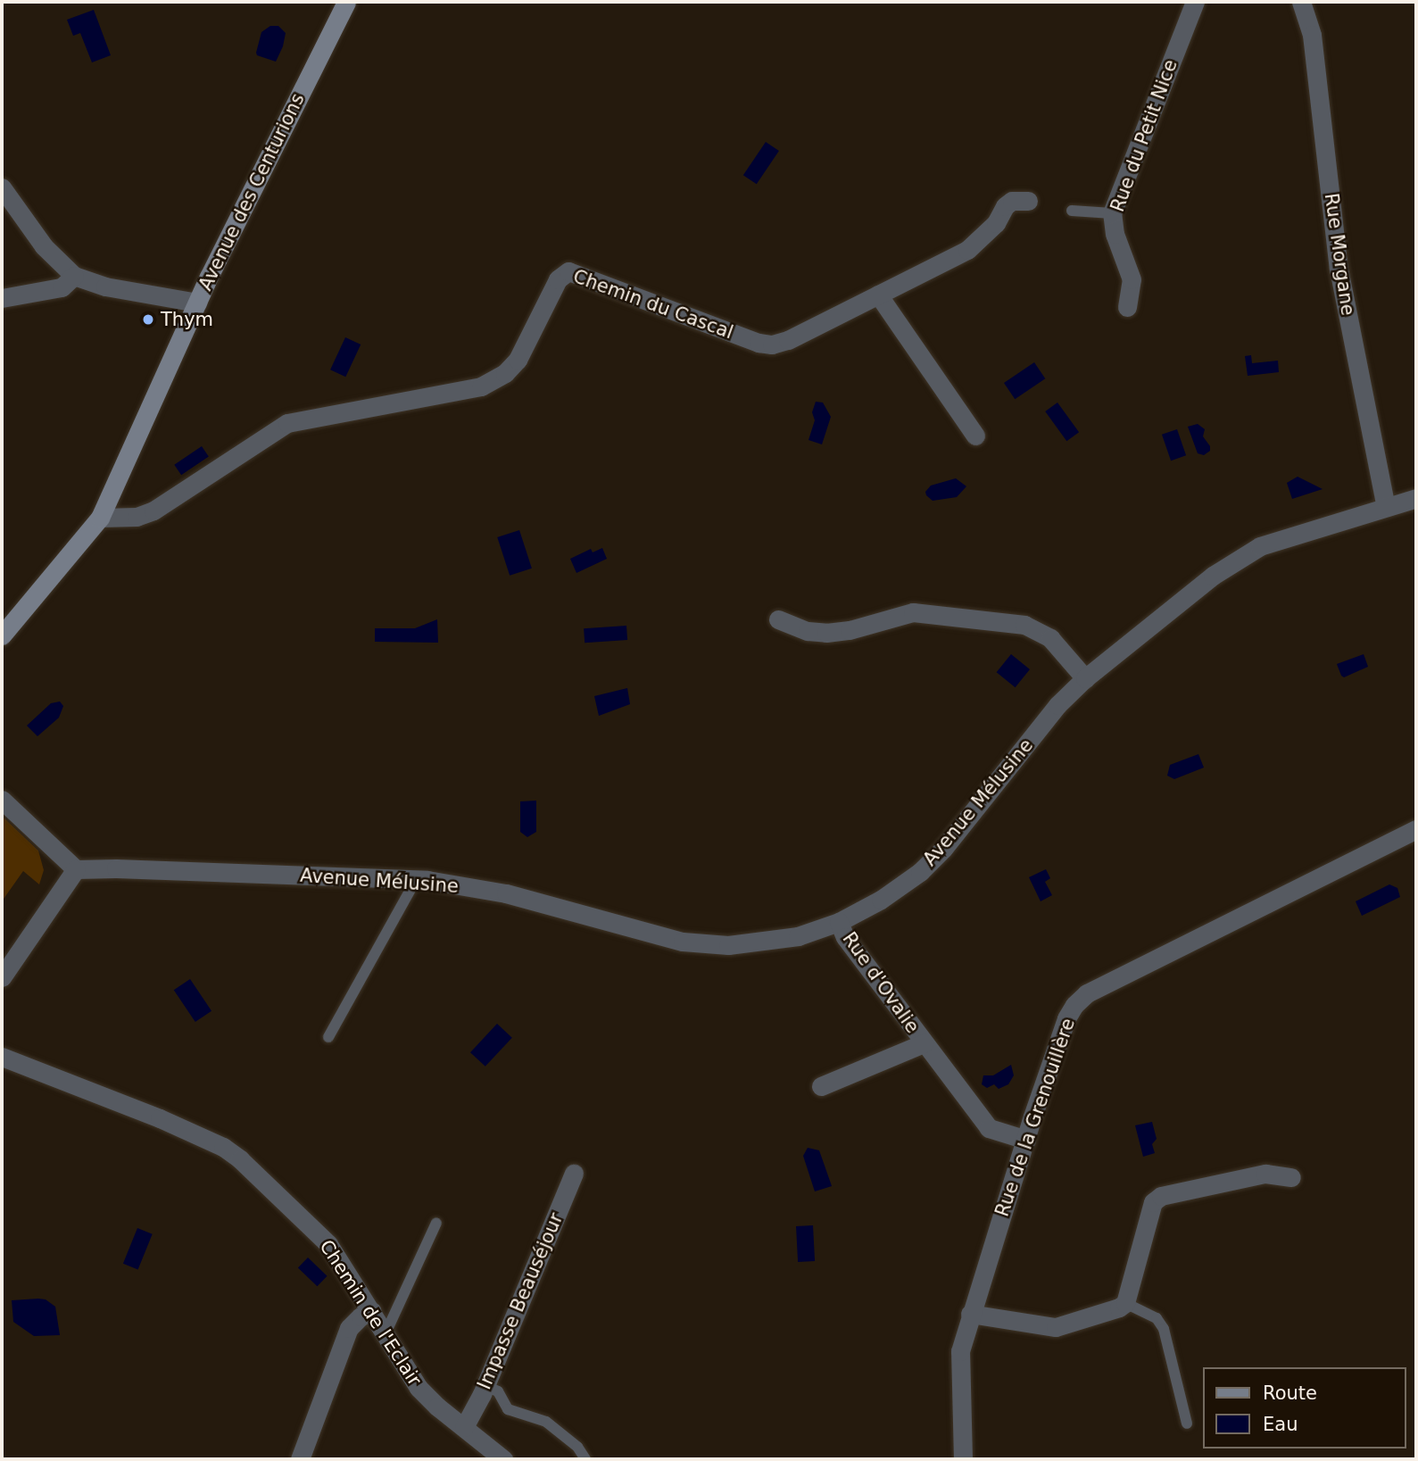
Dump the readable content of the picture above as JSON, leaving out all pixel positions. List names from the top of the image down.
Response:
{
  "streets": {
    "street": [
      "Rue du Petit Nice",
      "Avenue des Centurions",
      "Rue Morgane",
      "Chemin du Cascal",
      "Avenue Mélusine",
      "Rue d'Ovalie",
      "Rue de la Grenouillère",
      "Impasse Beauséjour",
      "Chemin de l'Eclair"
    ]
  },
  "crossings": [
    ["Avenue des Centurions", "Chemin du Cascal"],
    ["Rue Morgane", "Avenue Mélusine"],
    ["Avenue Mélusine", "Rue d'Ovalie"],
    ["Rue d'Ovalie", "Rue de la Grenouillère"],
    ["Impasse Beauséjour", "Chemin de l'Eclair"]
  ],
  "places": ["Thym"],
  "legend": ["Route", "Eau"]
}
